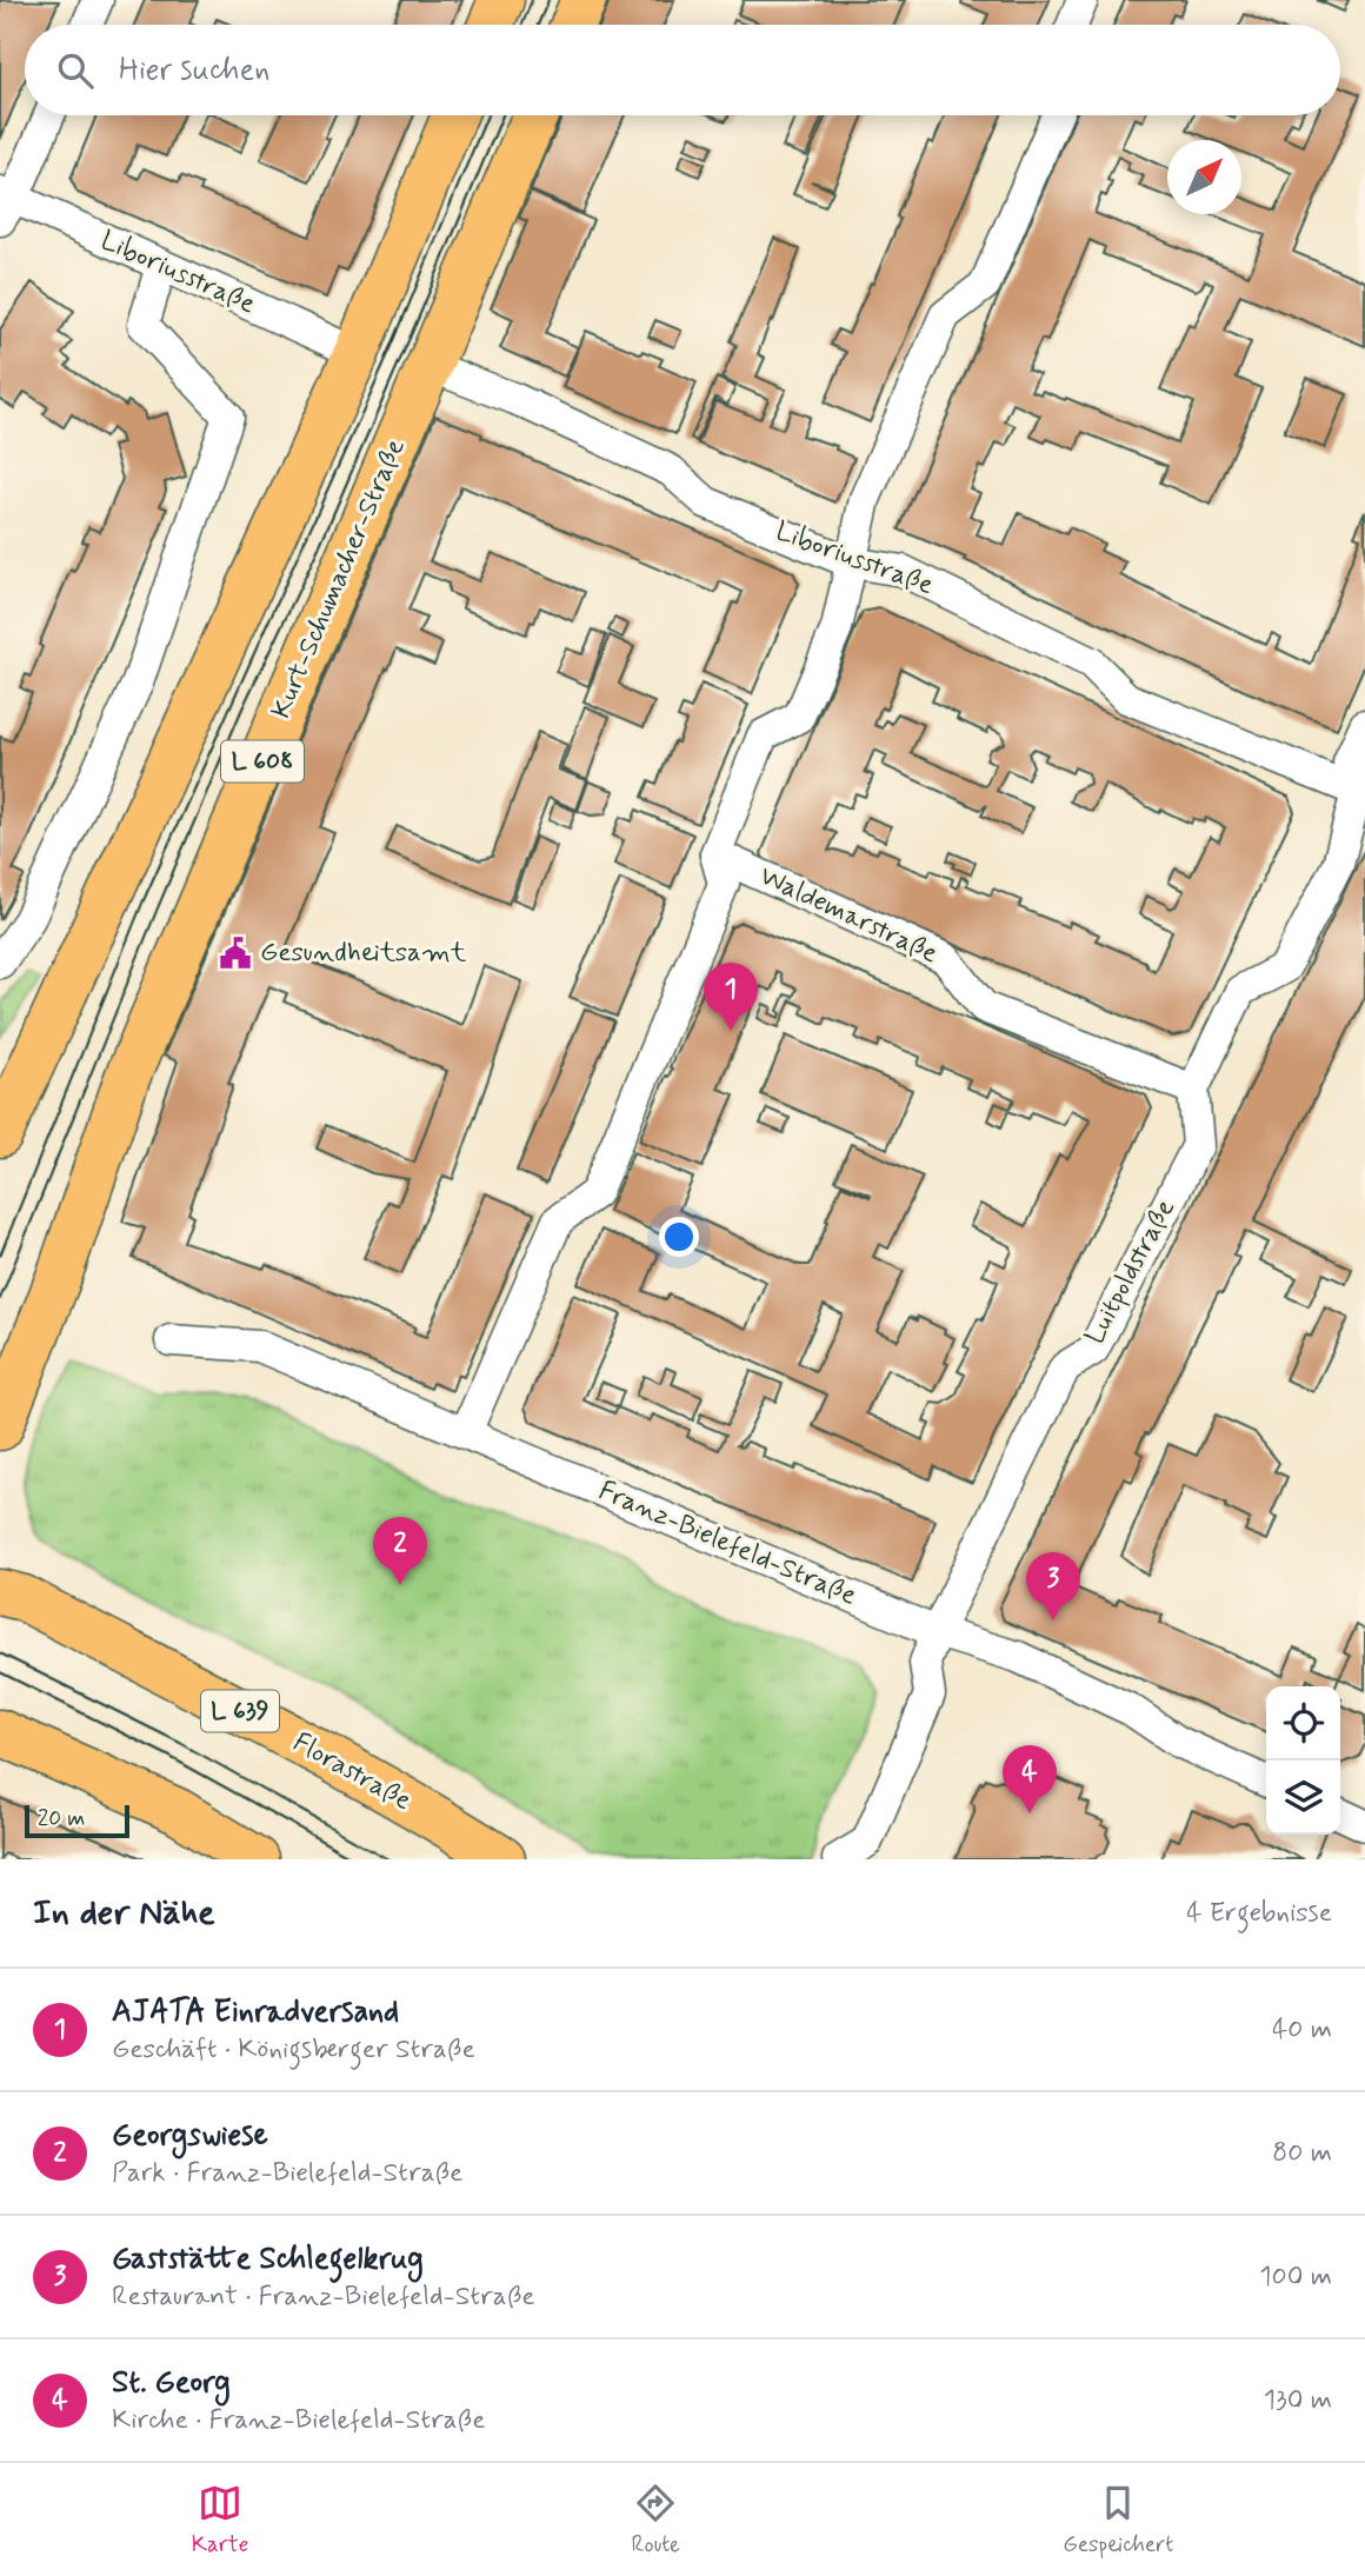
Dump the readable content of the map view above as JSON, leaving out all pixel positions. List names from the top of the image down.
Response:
{
  "streets": {
    "main road": [
      "Kurt-Schumacher-Straße",
      "L 608",
      "L 639",
      "Florastraße"
    ],
    "street": [
      "Liboriusstraße",
      "Waldemarstraße",
      "Luitpoldstraße",
      "Franz-Bielefeld-Straße"
    ]
  },
  "crossings": [
    ["Liboriusstraße", "Kurt-Schumacher-Straße"],
    ["Liboriusstraße", "L 608"],
    ["Waldemarstraße", "Luitpoldstraße"],
    ["Luitpoldstraße", "Franz-Bielefeld-Straße"]
  ],
  "places": {
    "public building": ["Gesundheitsamt"]
  },
  "scale_bar": "20 m",
  "north": "top right",
  "page": {
    "search": "Hier suchen",
    "pins": [
      "1",
      "2",
      "3",
      "4"
    ],
    "scale": "20 m",
    "heading": ["In der Nähe", "4 Ergebnisse"],
    "list": [
      {
        "mark": "1",
        "name": "AJATA Einradversand",
        "note": "Geschäft · Königsberger Straße",
        "value": "40 m"
      },
      {
        "mark": "2",
        "name": "Georgswiese",
        "note": "Park · Franz-Bielefeld-Straße",
        "value": "80 m"
      },
      {
        "mark": "3",
        "name": "Gaststätte Schlegelkrug",
        "note": "Restaurant · Franz-Bielefeld-Straße",
        "value": "100 m"
      },
      {
        "mark": "4",
        "name": "St. Georg",
        "note": "Kirche · Franz-Bielefeld-Straße",
        "value": "130 m"
      }
    ],
    "nav": ["Karte", "Route", "Gespeichert"]
  }
}
